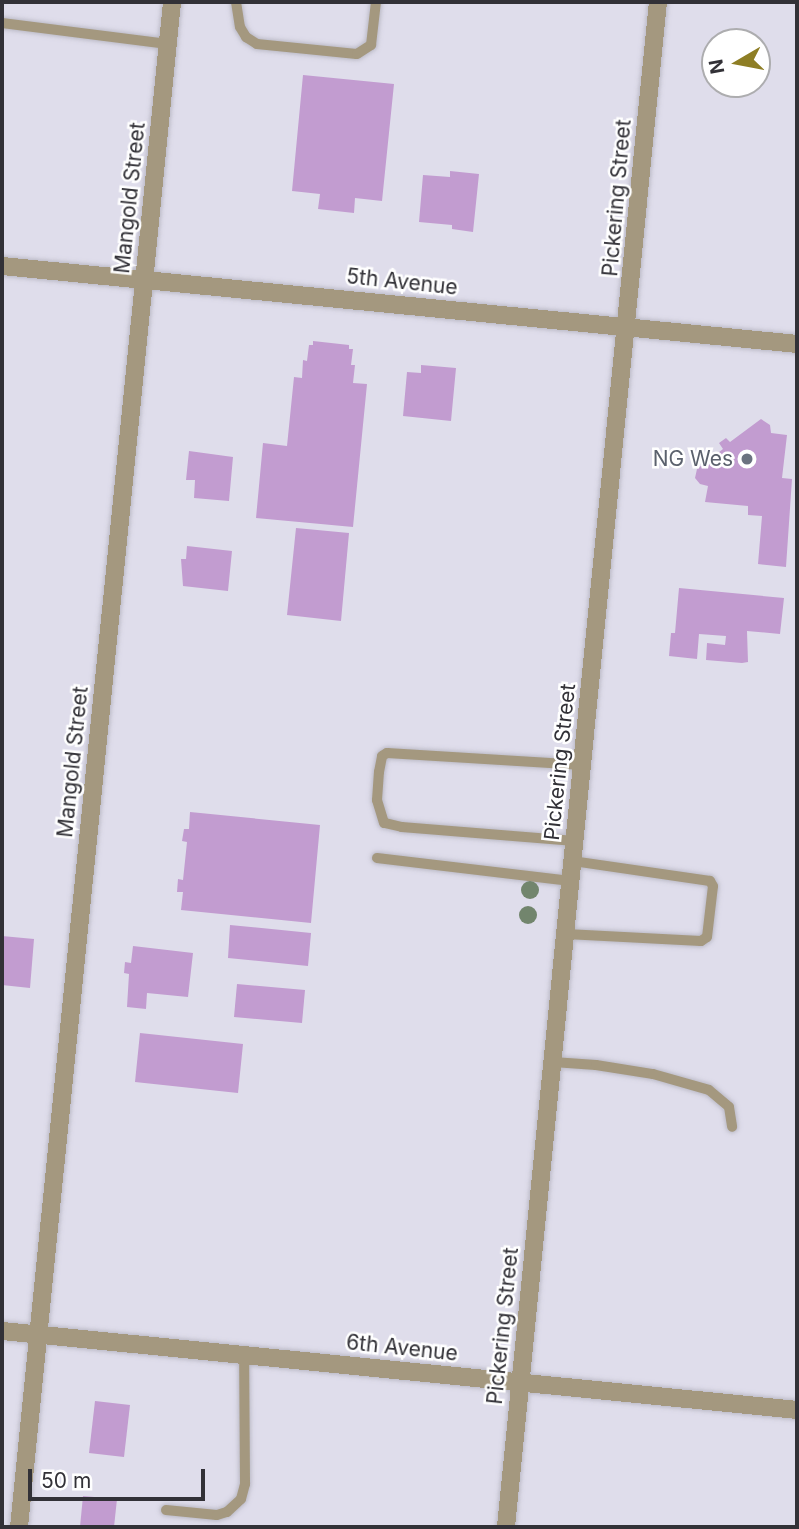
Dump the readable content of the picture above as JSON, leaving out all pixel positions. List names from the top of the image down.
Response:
{
  "streets": {
    "street": [
      "Mangold Street",
      "Pickering Street",
      "5th Avenue",
      "6th Avenue"
    ]
  },
  "crossings": [
    ["Mangold Street", "5th Avenue"],
    ["Mangold Street", "6th Avenue"],
    ["Pickering Street", "5th Avenue"],
    ["Pickering Street", "6th Avenue"]
  ],
  "places": ["NG Wes"],
  "scale_bar": "50 m",
  "north": "left"
}
